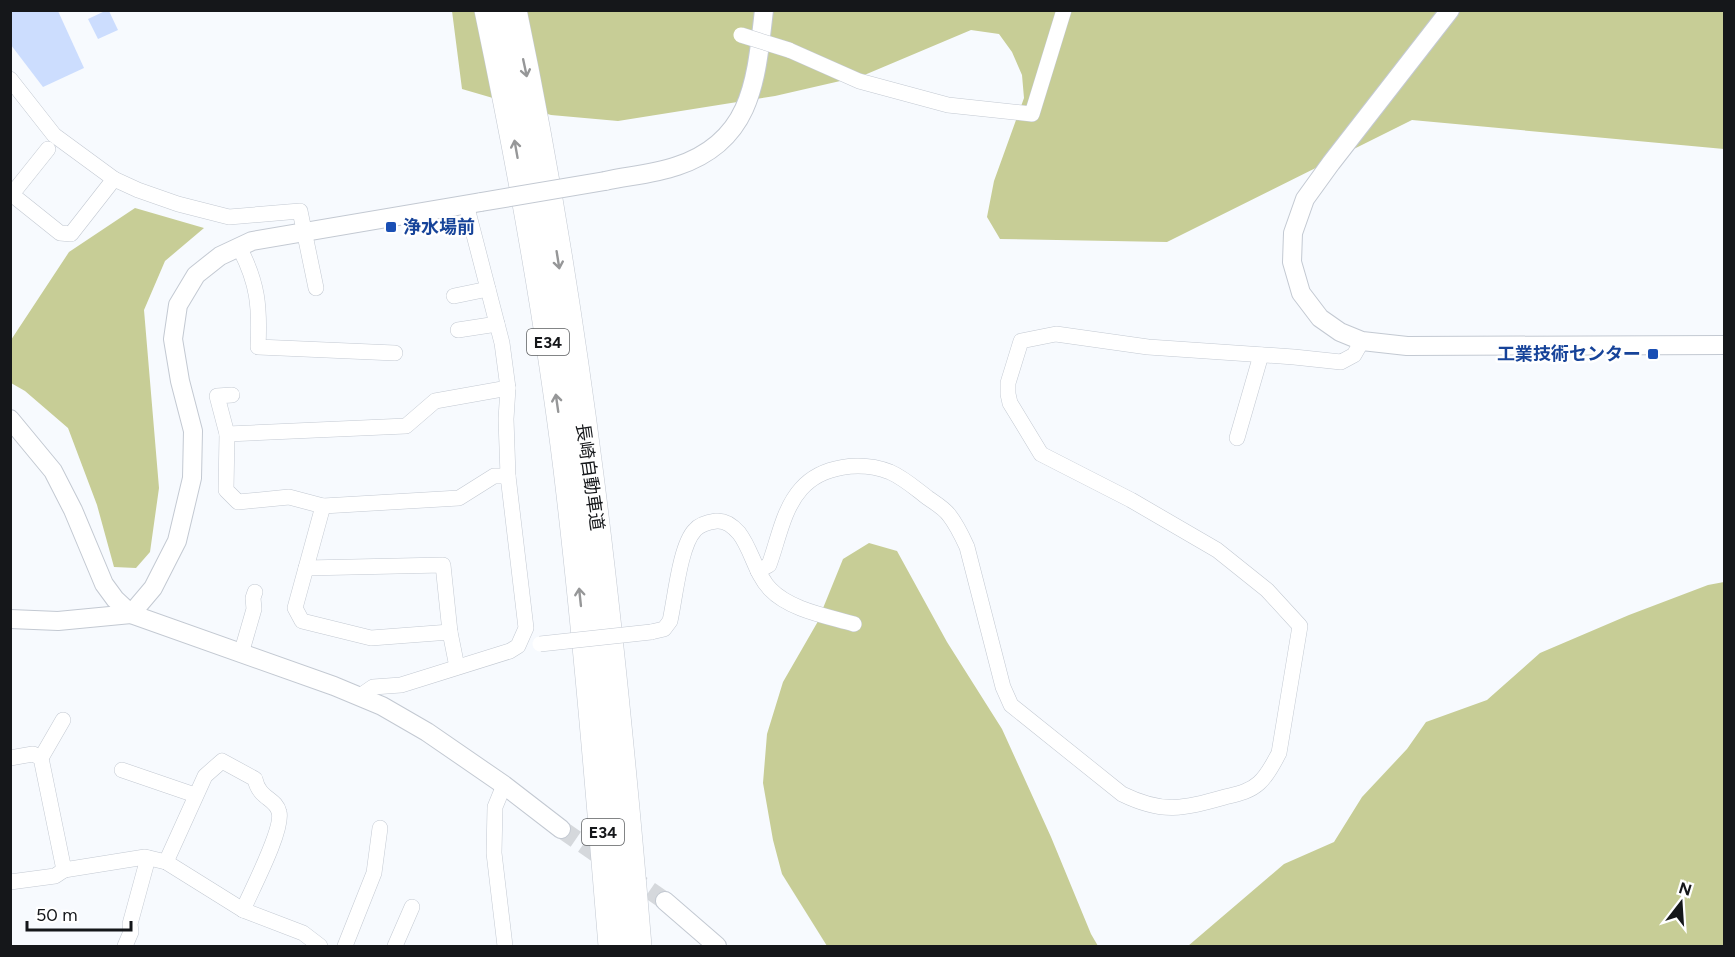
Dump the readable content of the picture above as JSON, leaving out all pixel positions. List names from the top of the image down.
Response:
{
  "streets": {
    "highway": ["E34", "長崎自動車道"]
  },
  "places": {
    "transit": ["浄水場前", "工業技術センター"]
  },
  "scale_bar": "50 m",
  "north": "top"
}
